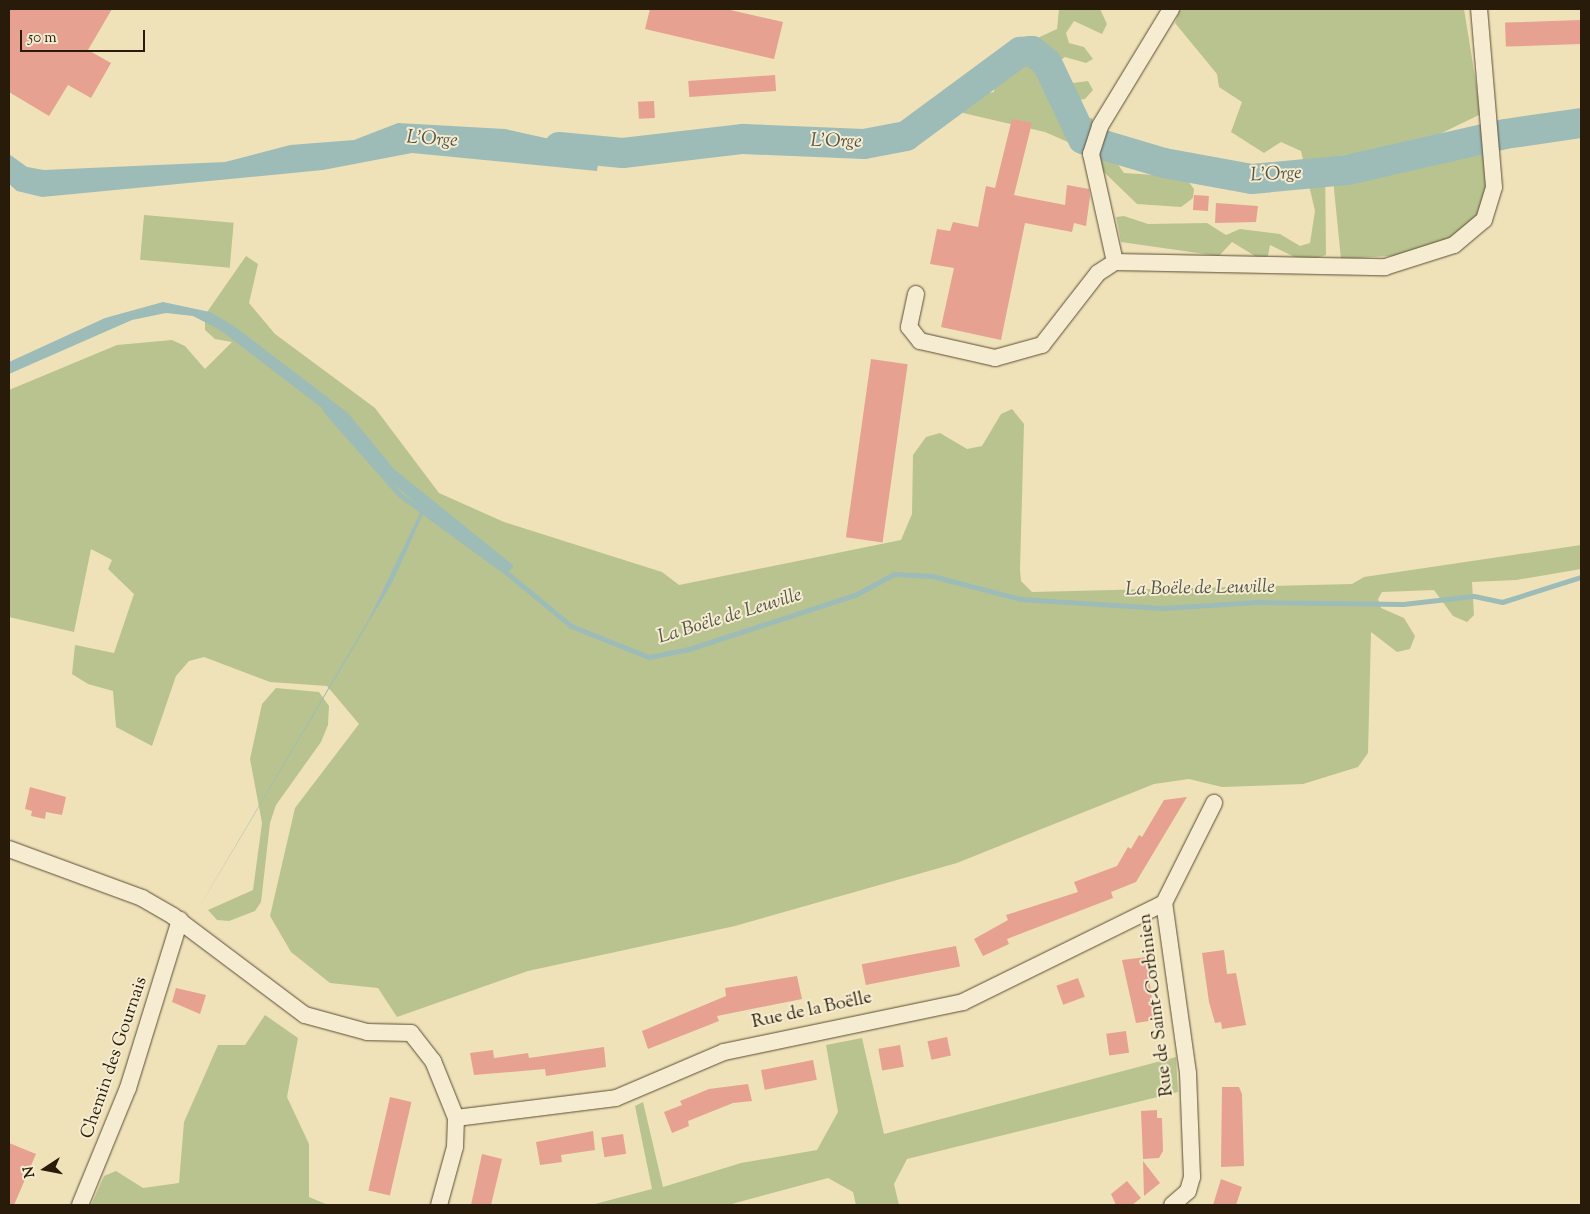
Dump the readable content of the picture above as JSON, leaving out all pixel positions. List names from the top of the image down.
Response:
{
  "streets": {
    "street": ["Rue de Saint-Corbinien", "Rue de la Boëlle", "Chemin des Gournais"]
  },
  "crossings": [
    ["Rue de Saint-Corbinien", "Rue de la Boëlle"]
  ],
  "water": ["L'Orge", "La Boële de Leuville"],
  "scale_bar": "50 m",
  "north": "left"
}
